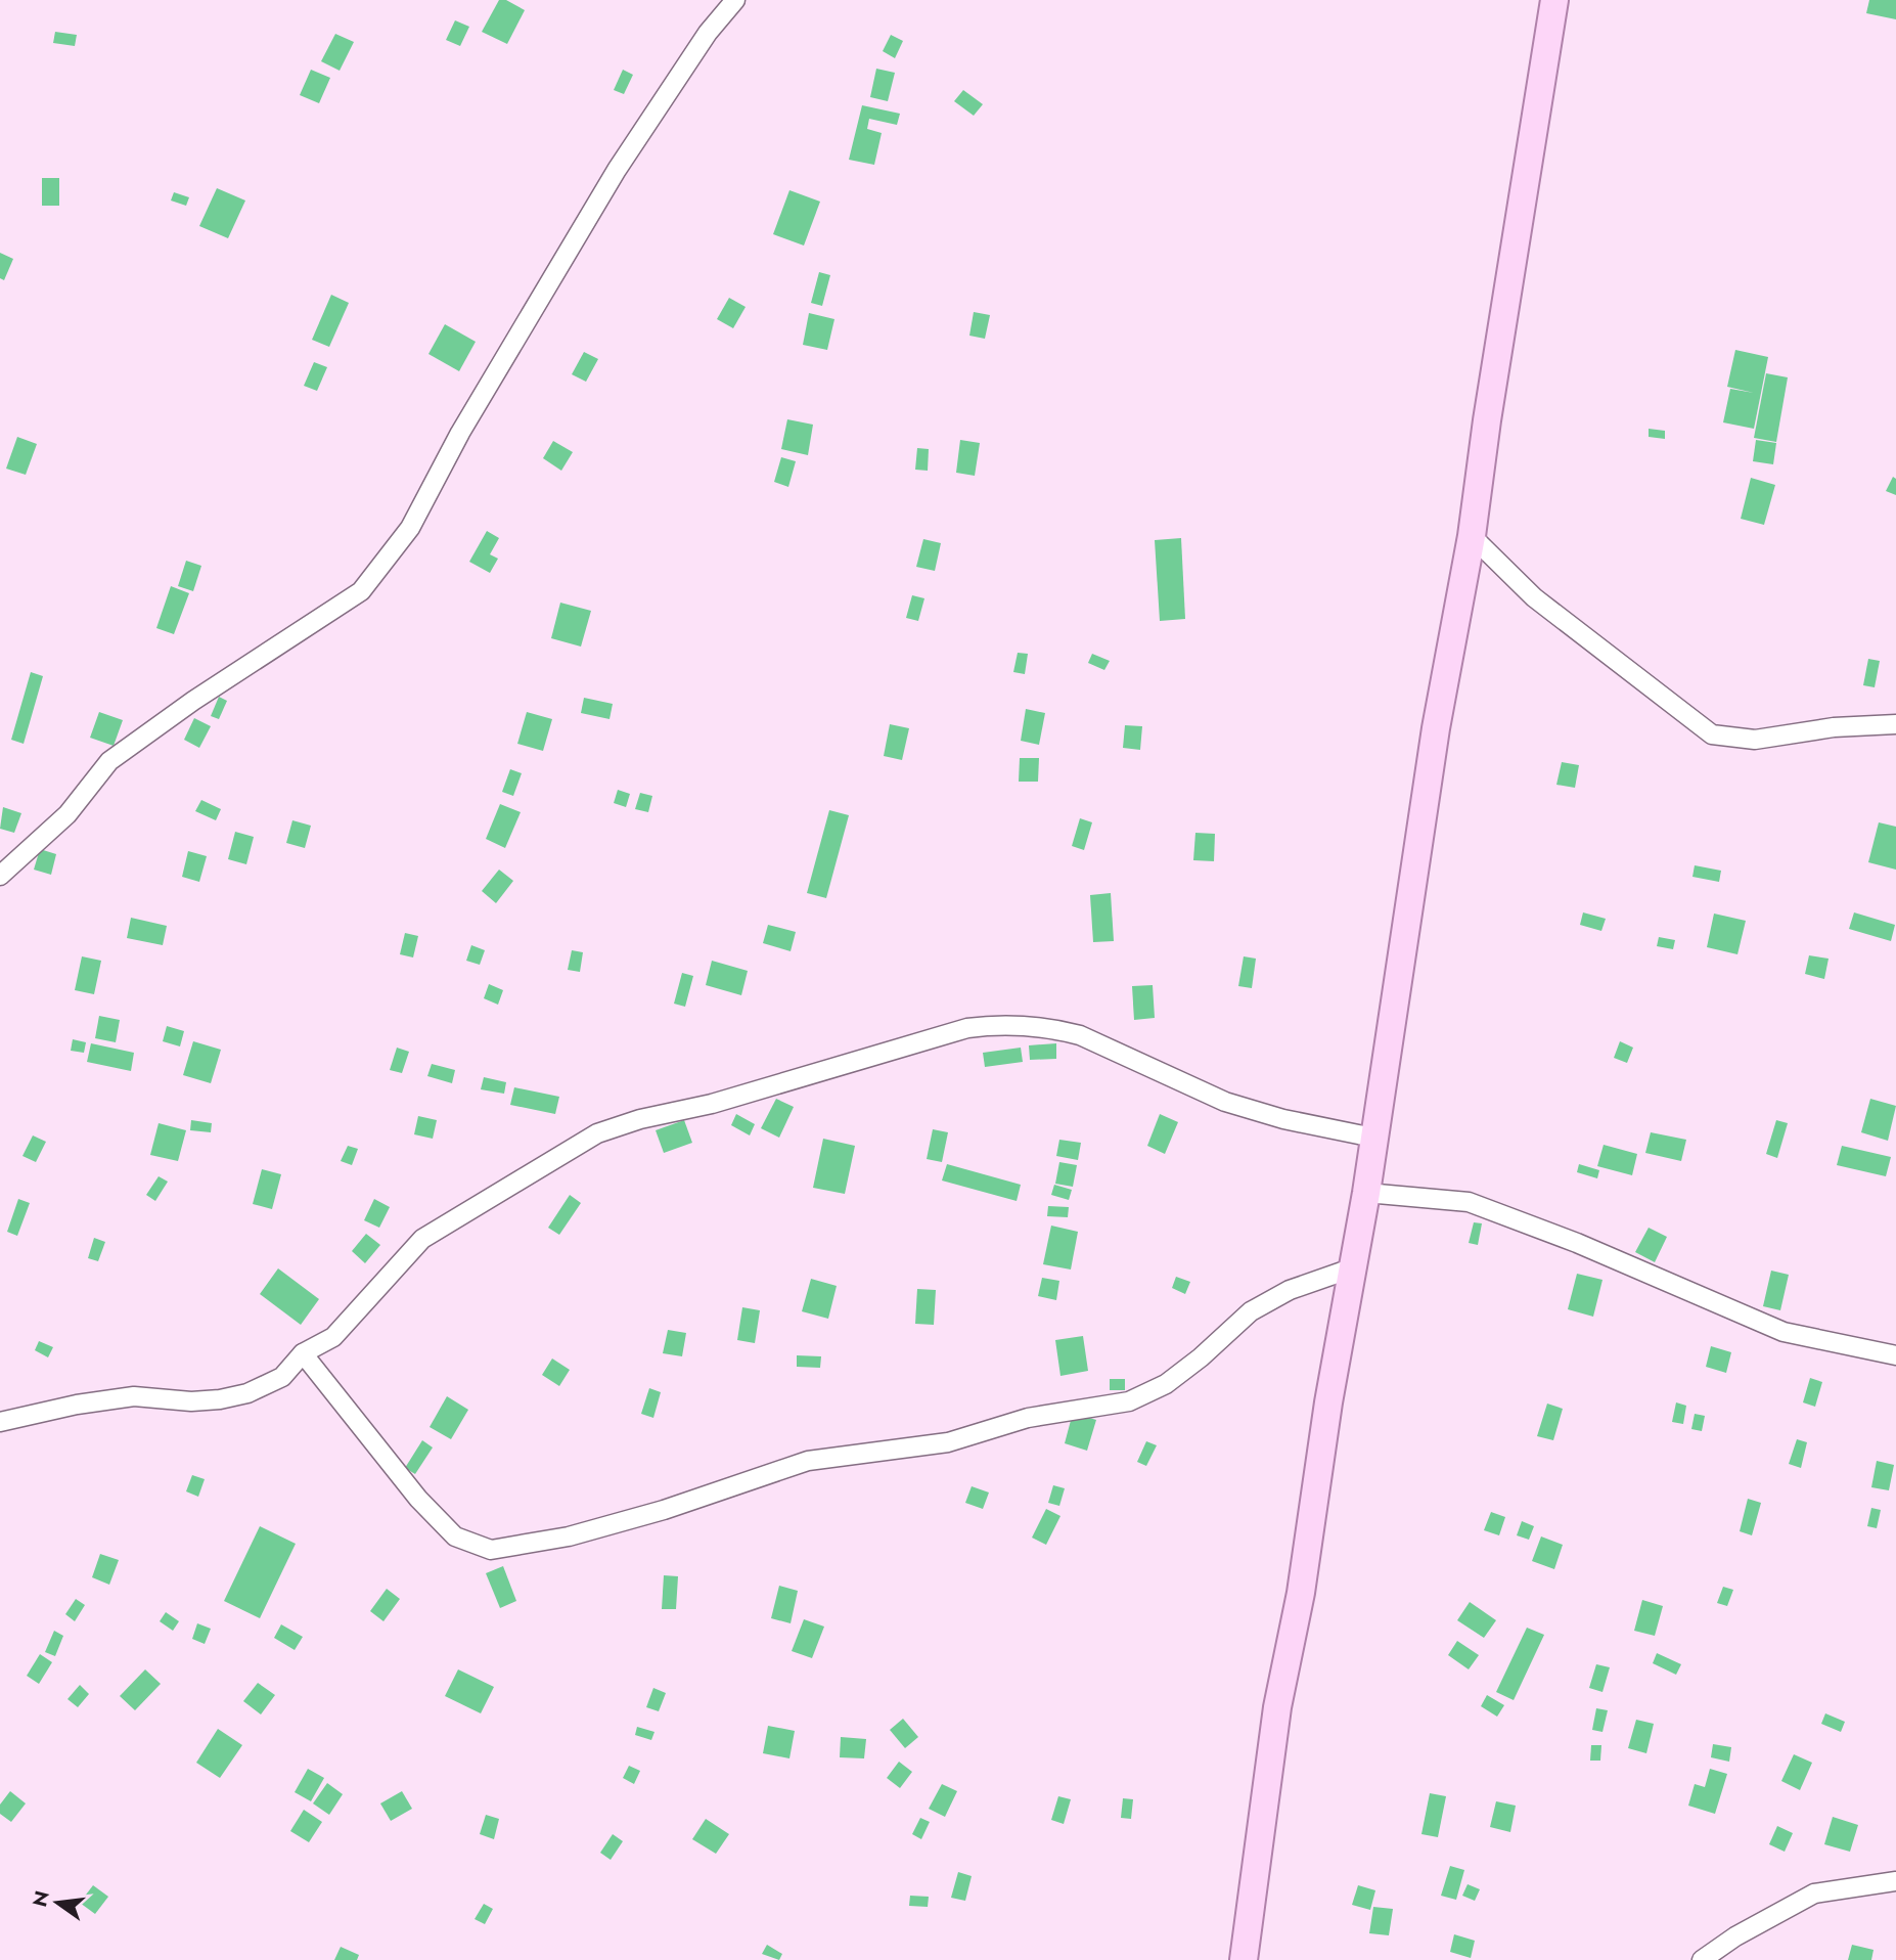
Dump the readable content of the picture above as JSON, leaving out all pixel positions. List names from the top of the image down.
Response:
{
  "north": "left"
}
